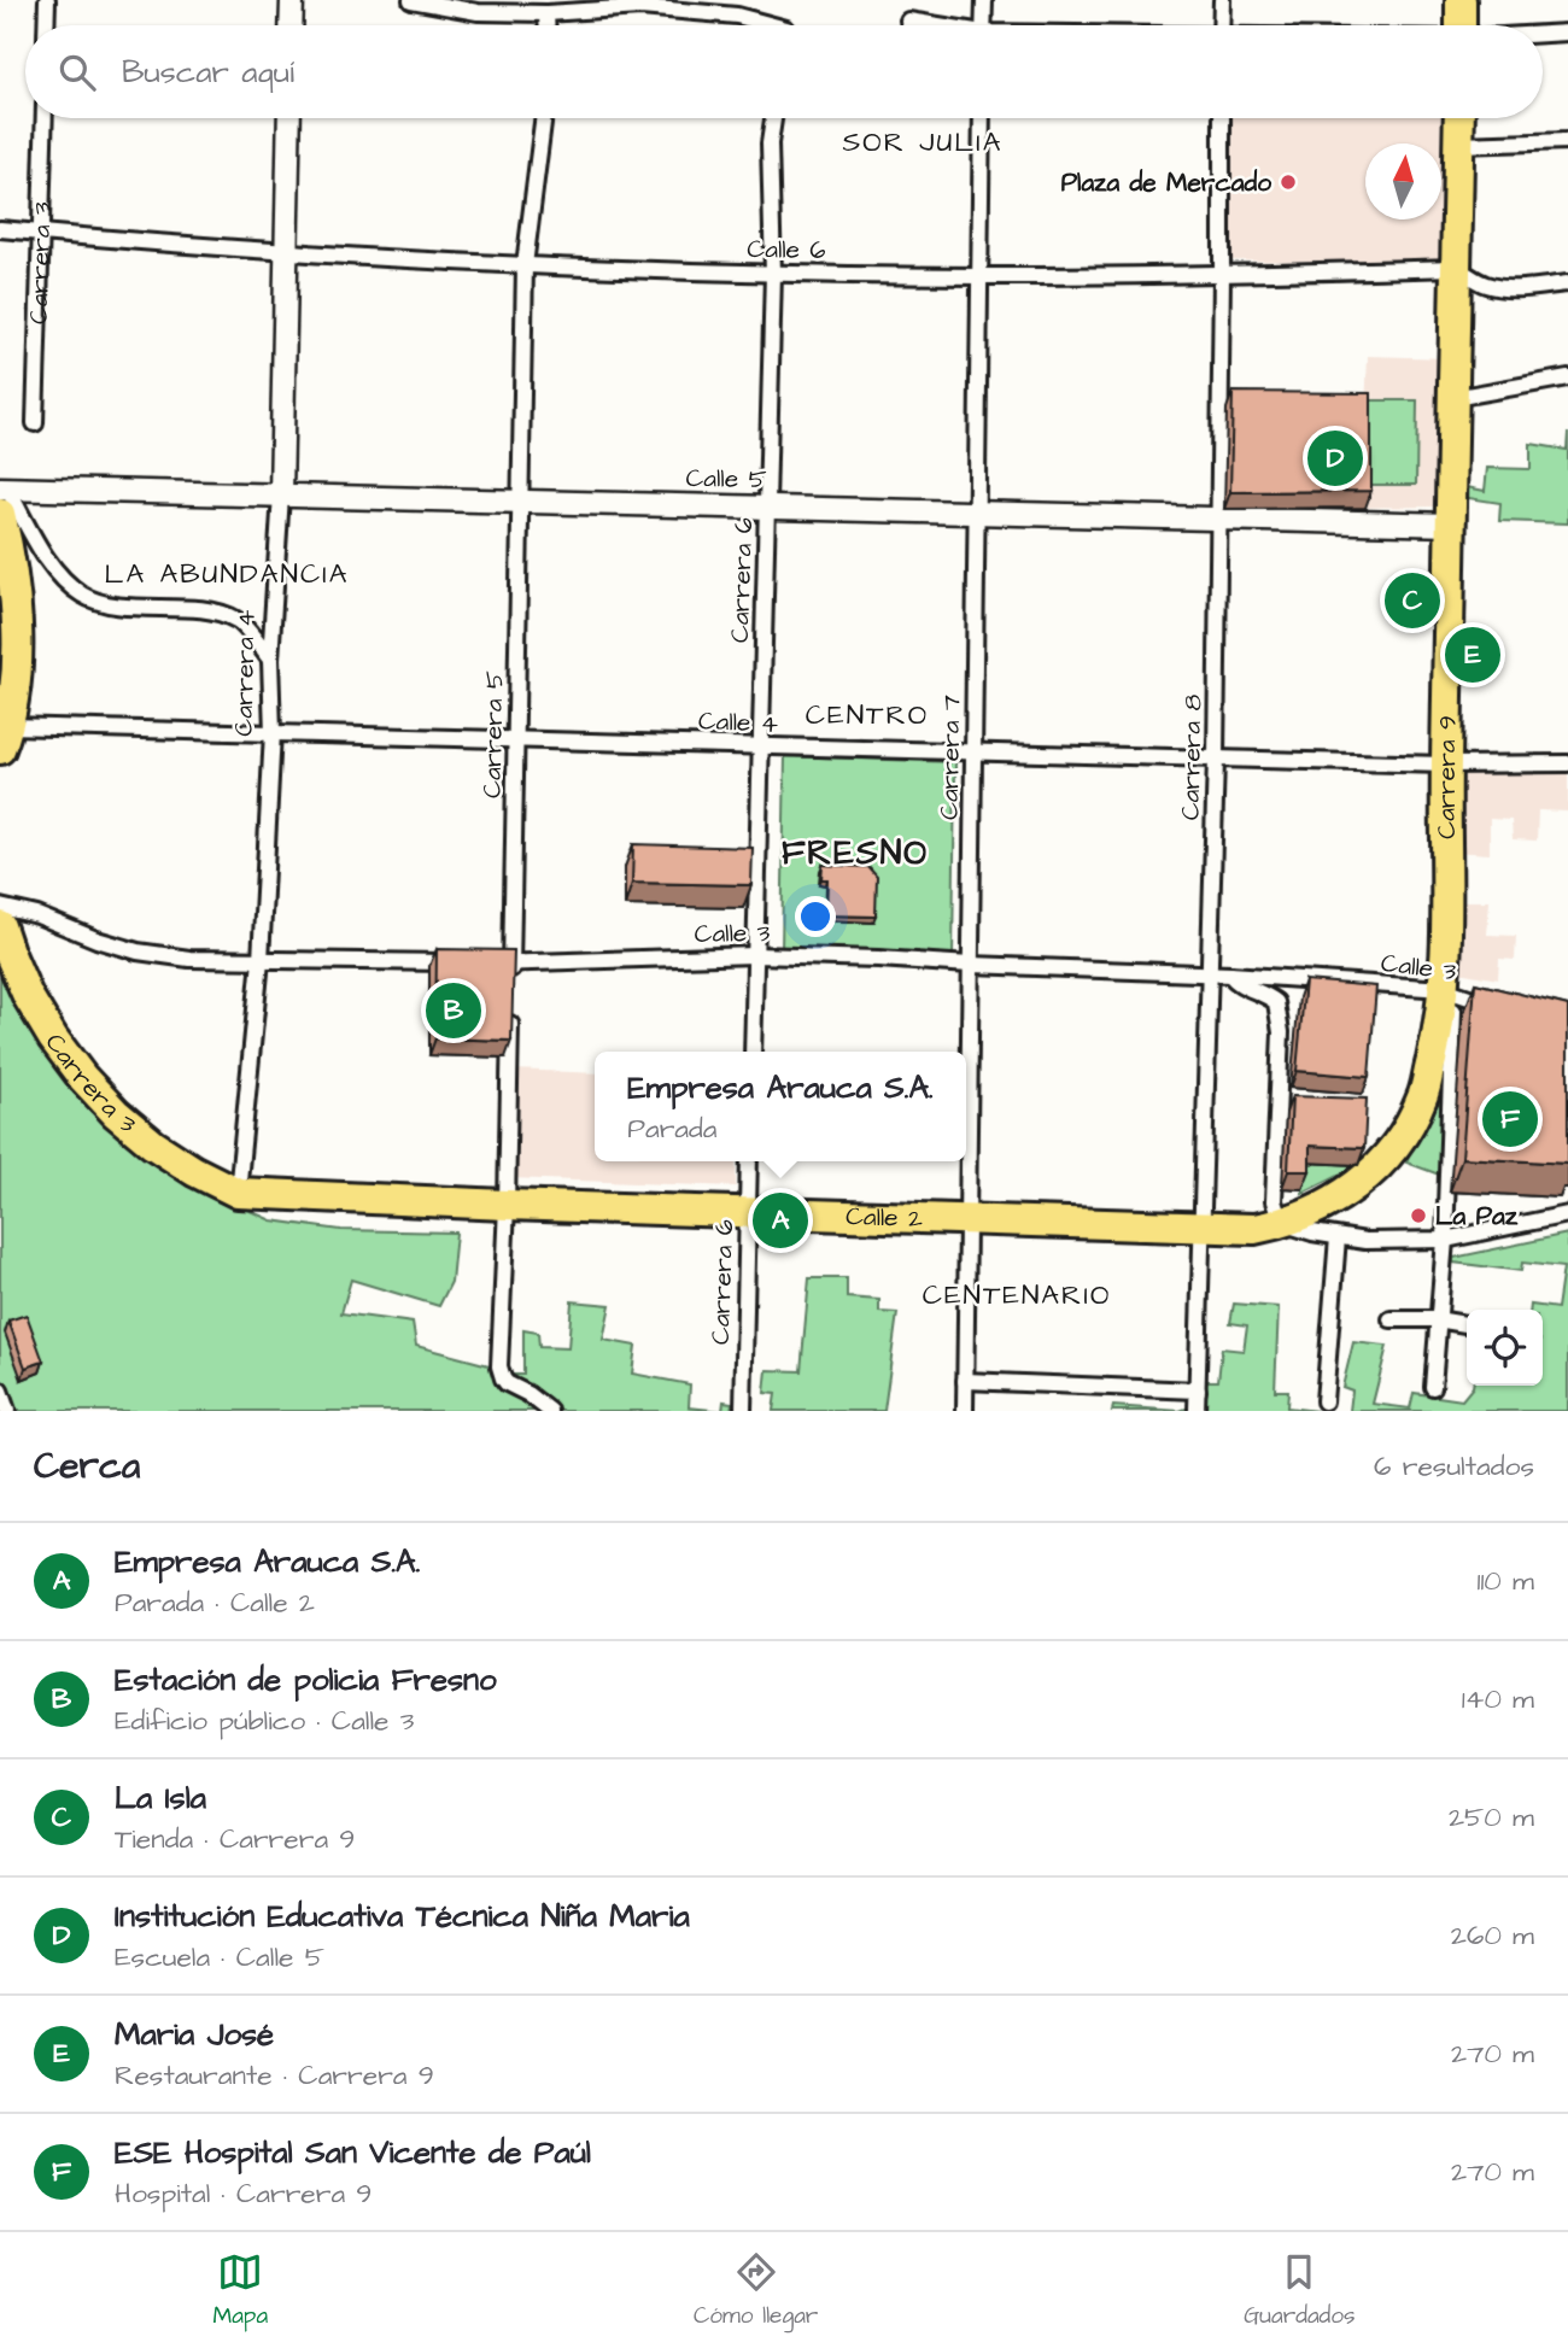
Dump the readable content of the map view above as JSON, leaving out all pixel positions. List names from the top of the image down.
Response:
{
  "streets": {
    "highway": ["Carrera 3", "Carrera 9", "Calle 2"],
    "street": [
      "Calle 6",
      "Calle 5",
      "Carrera 6",
      "Carrera 4",
      "Calle 4",
      "Carrera 5",
      "Carrera 7",
      "Carrera 8",
      "Calle 3"
    ]
  },
  "crossings": [
    ["Calle 6", "Carrera 3"],
    ["Calle 6", "Carrera 6"],
    ["Calle 6", "Carrera 4"],
    ["Calle 6", "Carrera 5"],
    ["Calle 6", "Carrera 7"],
    ["Calle 6", "Carrera 8"],
    ["Calle 6", "Carrera 9"],
    ["Carrera 3", "Carrera 4"],
    ["Carrera 3", "Calle 2"],
    ["Calle 5", "Carrera 6"],
    ["Calle 5", "Carrera 4"],
    ["Calle 5", "Carrera 5"],
    ["Calle 5", "Carrera 7"],
    ["Calle 5", "Carrera 8"],
    ["Calle 5", "Carrera 9"],
    ["Carrera 6", "Calle 4"],
    ["Carrera 6", "Calle 3"],
    ["Carrera 6", "Calle 2"],
    ["Carrera 4", "Calle 4"],
    ["Carrera 4", "Calle 2"],
    ["Calle 4", "Carrera 5"],
    ["Calle 4", "Carrera 7"],
    ["Calle 4", "Carrera 8"],
    ["Calle 4", "Carrera 9"],
    ["Carrera 5", "Calle 3"],
    ["Carrera 7", "Calle 3"],
    ["Carrera 7", "Calle 2"],
    ["Carrera 8", "Calle 3"],
    ["Carrera 8", "Calle 2"],
    ["Carrera 9", "Calle 3"],
    ["Carrera 9", "Calle 2"]
  ],
  "districts": [
    "SOR JULIA",
    "LA ABUNDANCIA",
    "CENTRO",
    "FRESNO",
    "CENTENARIO"
  ],
  "places": ["Plaza de Mercado", "La Paz"],
  "north": "top",
  "page": {
    "search": "Buscar aquí",
    "pins": [
      "D",
      "C",
      "E",
      "B",
      "F",
      "A"
    ],
    "popup": ["Empresa Arauca S.A.", "Parada"],
    "heading": ["Cerca", "6 resultados"],
    "list": [
      {
        "mark": "A",
        "name": "Empresa Arauca S.A.",
        "note": "Parada · Calle 2",
        "value": "110 m"
      },
      {
        "mark": "B",
        "name": "Estación de policia Fresno",
        "note": "Edificio público · Calle 3",
        "value": "140 m"
      },
      {
        "mark": "C",
        "name": "La Isla",
        "note": "Tienda · Carrera 9",
        "value": "250 m"
      },
      {
        "mark": "D",
        "name": "Institución Educativa Técnica Niña Maria",
        "note": "Escuela · Calle 5",
        "value": "260 m"
      },
      {
        "mark": "E",
        "name": "Maria José",
        "note": "Restaurante · Carrera 9",
        "value": "270 m"
      },
      {
        "mark": "F",
        "name": "ESE Hospital San Vicente de Paúl",
        "note": "Hospital · Carrera 9",
        "value": "270 m"
      }
    ],
    "nav": ["Mapa", "Cómo llegar", "Guardados"]
  }
}
